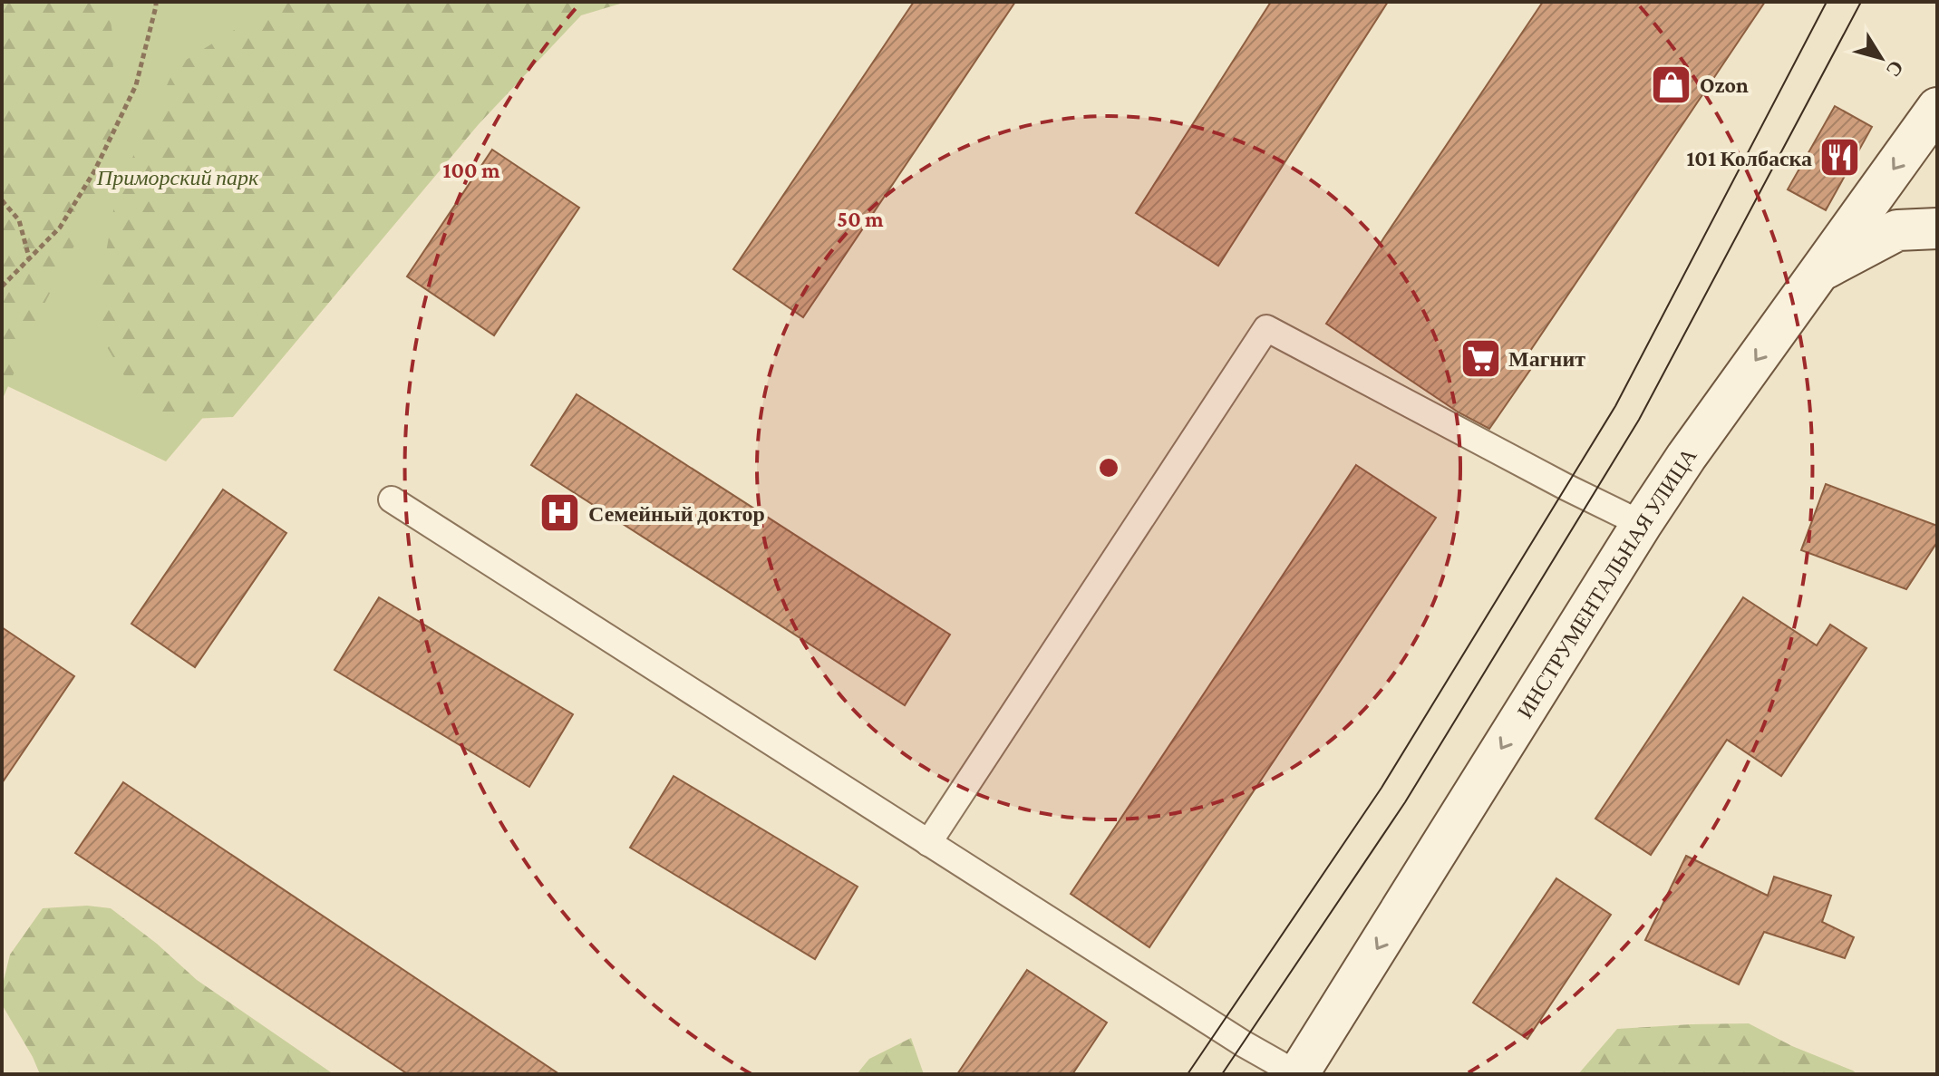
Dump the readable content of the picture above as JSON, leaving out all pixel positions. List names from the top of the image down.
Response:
{
  "streets": {
    "main road": ["ИНСТРУМЕНТАЛЬНАЯ УЛИЦА"]
  },
  "one_way": ["ИНСТРУМЕНТАЛЬНАЯ УЛИЦА"],
  "parks": ["Приморский парк"],
  "places": {
    "shop": ["Ozon"],
    "restaurant": ["101 Колбаска"],
    "supermarket": ["Магнит"],
    "hospital": ["Семейный доктор"]
  },
  "north": "bottom right",
  "rings": ["100 m", "50 m"]
}
